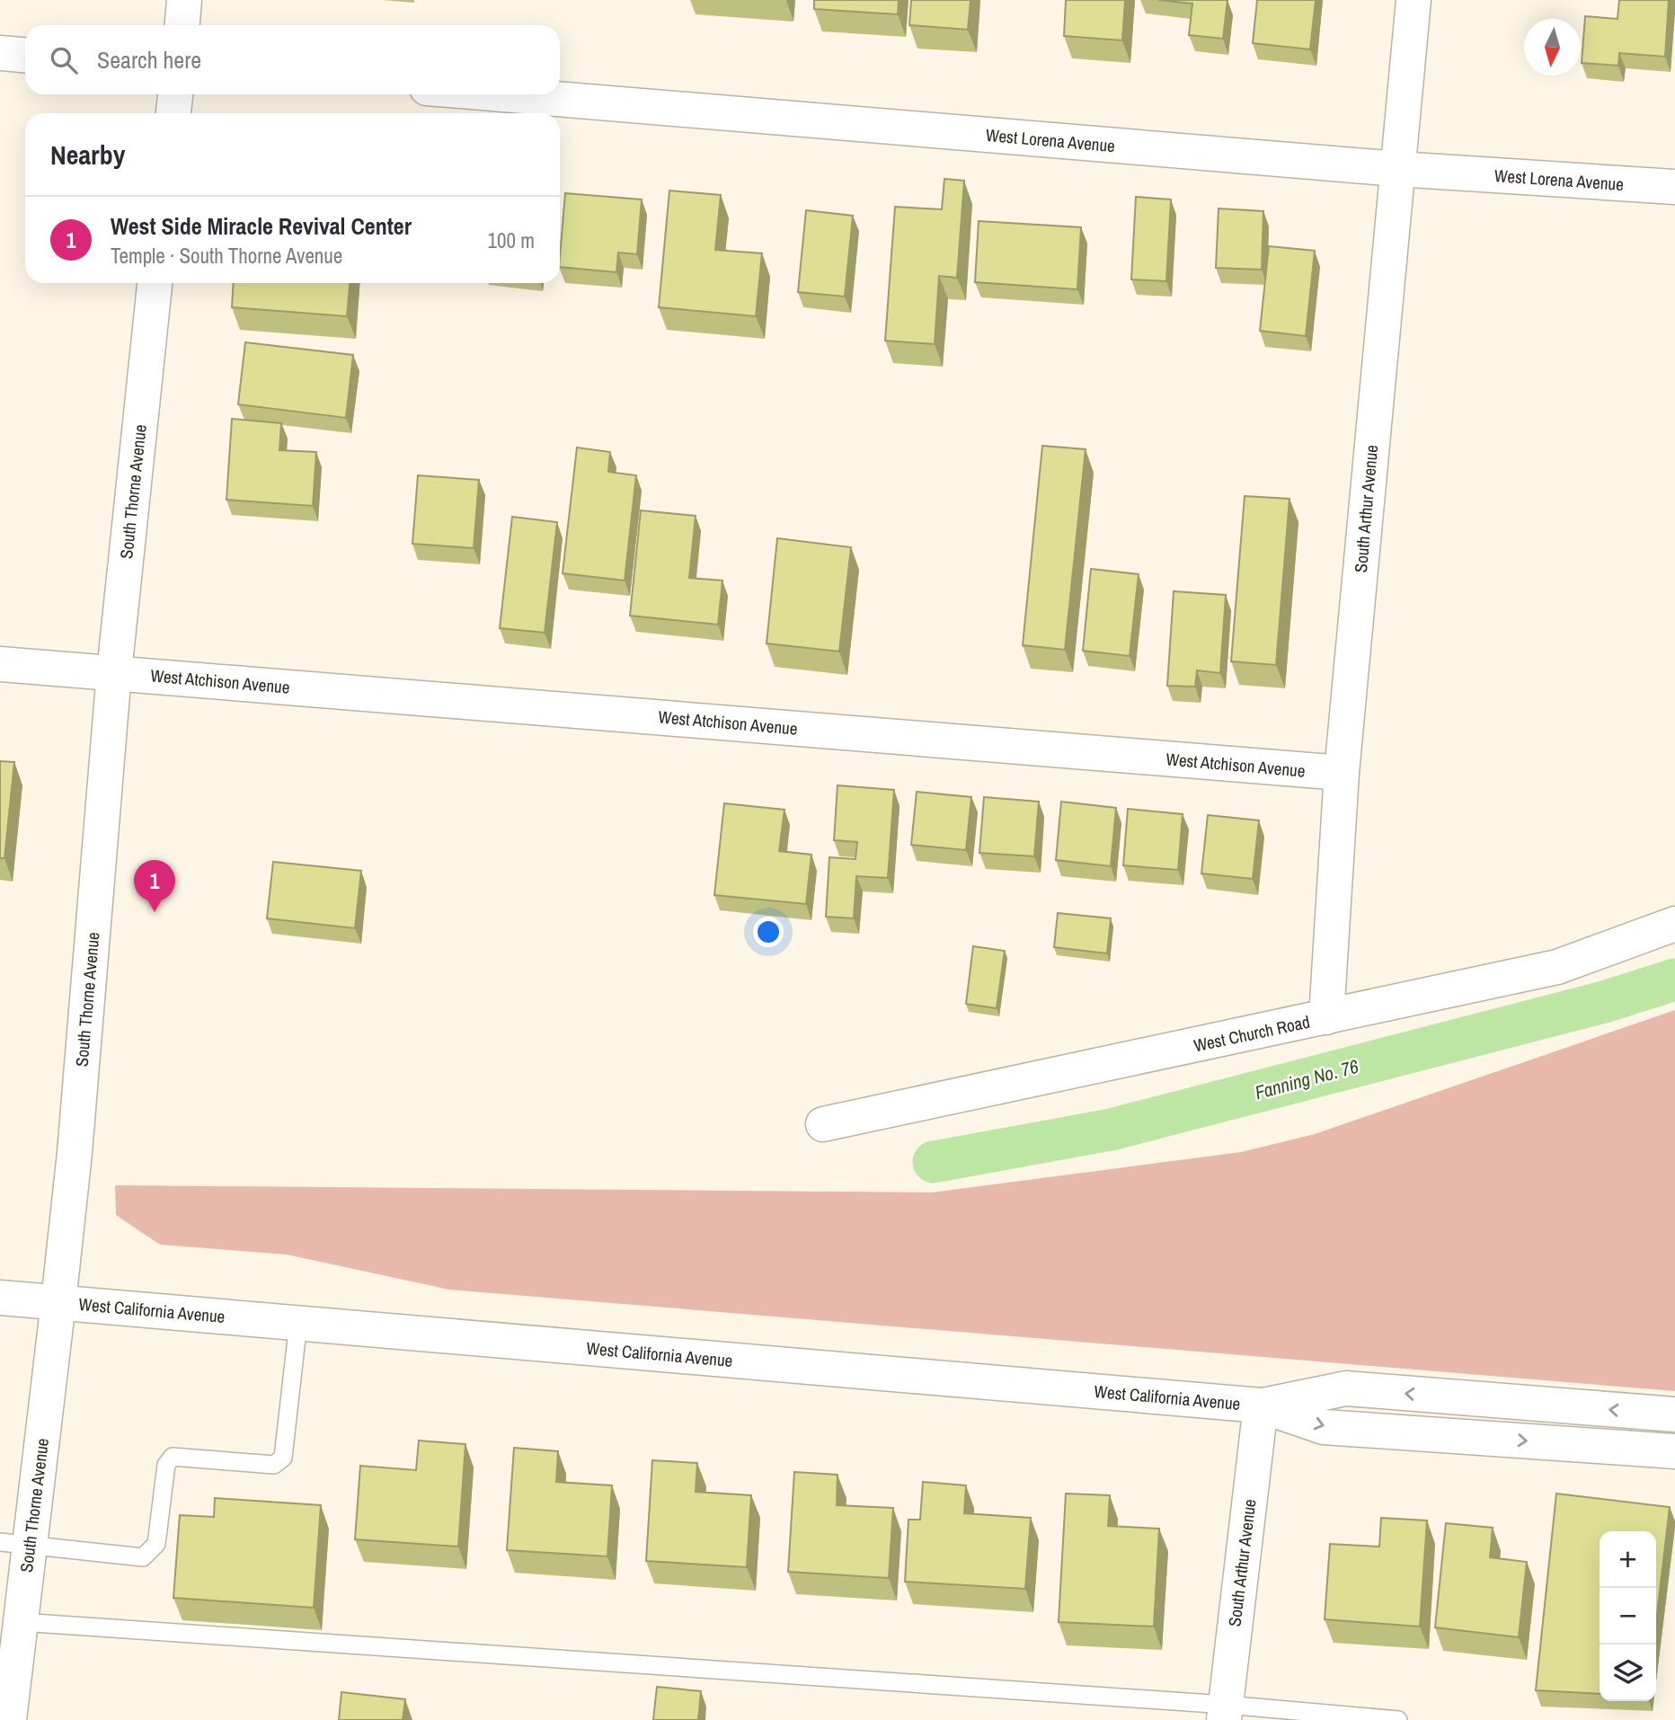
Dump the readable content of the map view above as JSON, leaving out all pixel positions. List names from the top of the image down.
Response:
{
  "streets": {
    "street": [
      "West Lorena Avenue",
      "South Thorne Avenue",
      "South Arthur Avenue",
      "West Atchison Avenue",
      "West Church Road",
      "West California Avenue"
    ]
  },
  "crossings": [
    ["West Lorena Avenue", "South Arthur Avenue"],
    ["South Thorne Avenue", "West Atchison Avenue"],
    ["South Thorne Avenue", "West California Avenue"],
    ["South Arthur Avenue", "West Atchison Avenue"],
    ["South Arthur Avenue", "West Church Road"],
    ["South Arthur Avenue", "West California Avenue"]
  ],
  "water": ["Fanning No. 76"],
  "north": "bottom",
  "page": {
    "search": "Search here",
    "heading": "Nearby",
    "list": [
      {
        "mark": "1",
        "name": "West Side Miracle Revival Center",
        "note": "Temple · South Thorne Avenue",
        "value": "100 m"
      }
    ],
    "pins": "1",
    "map_buttons": ["+", "−"]
  }
}
